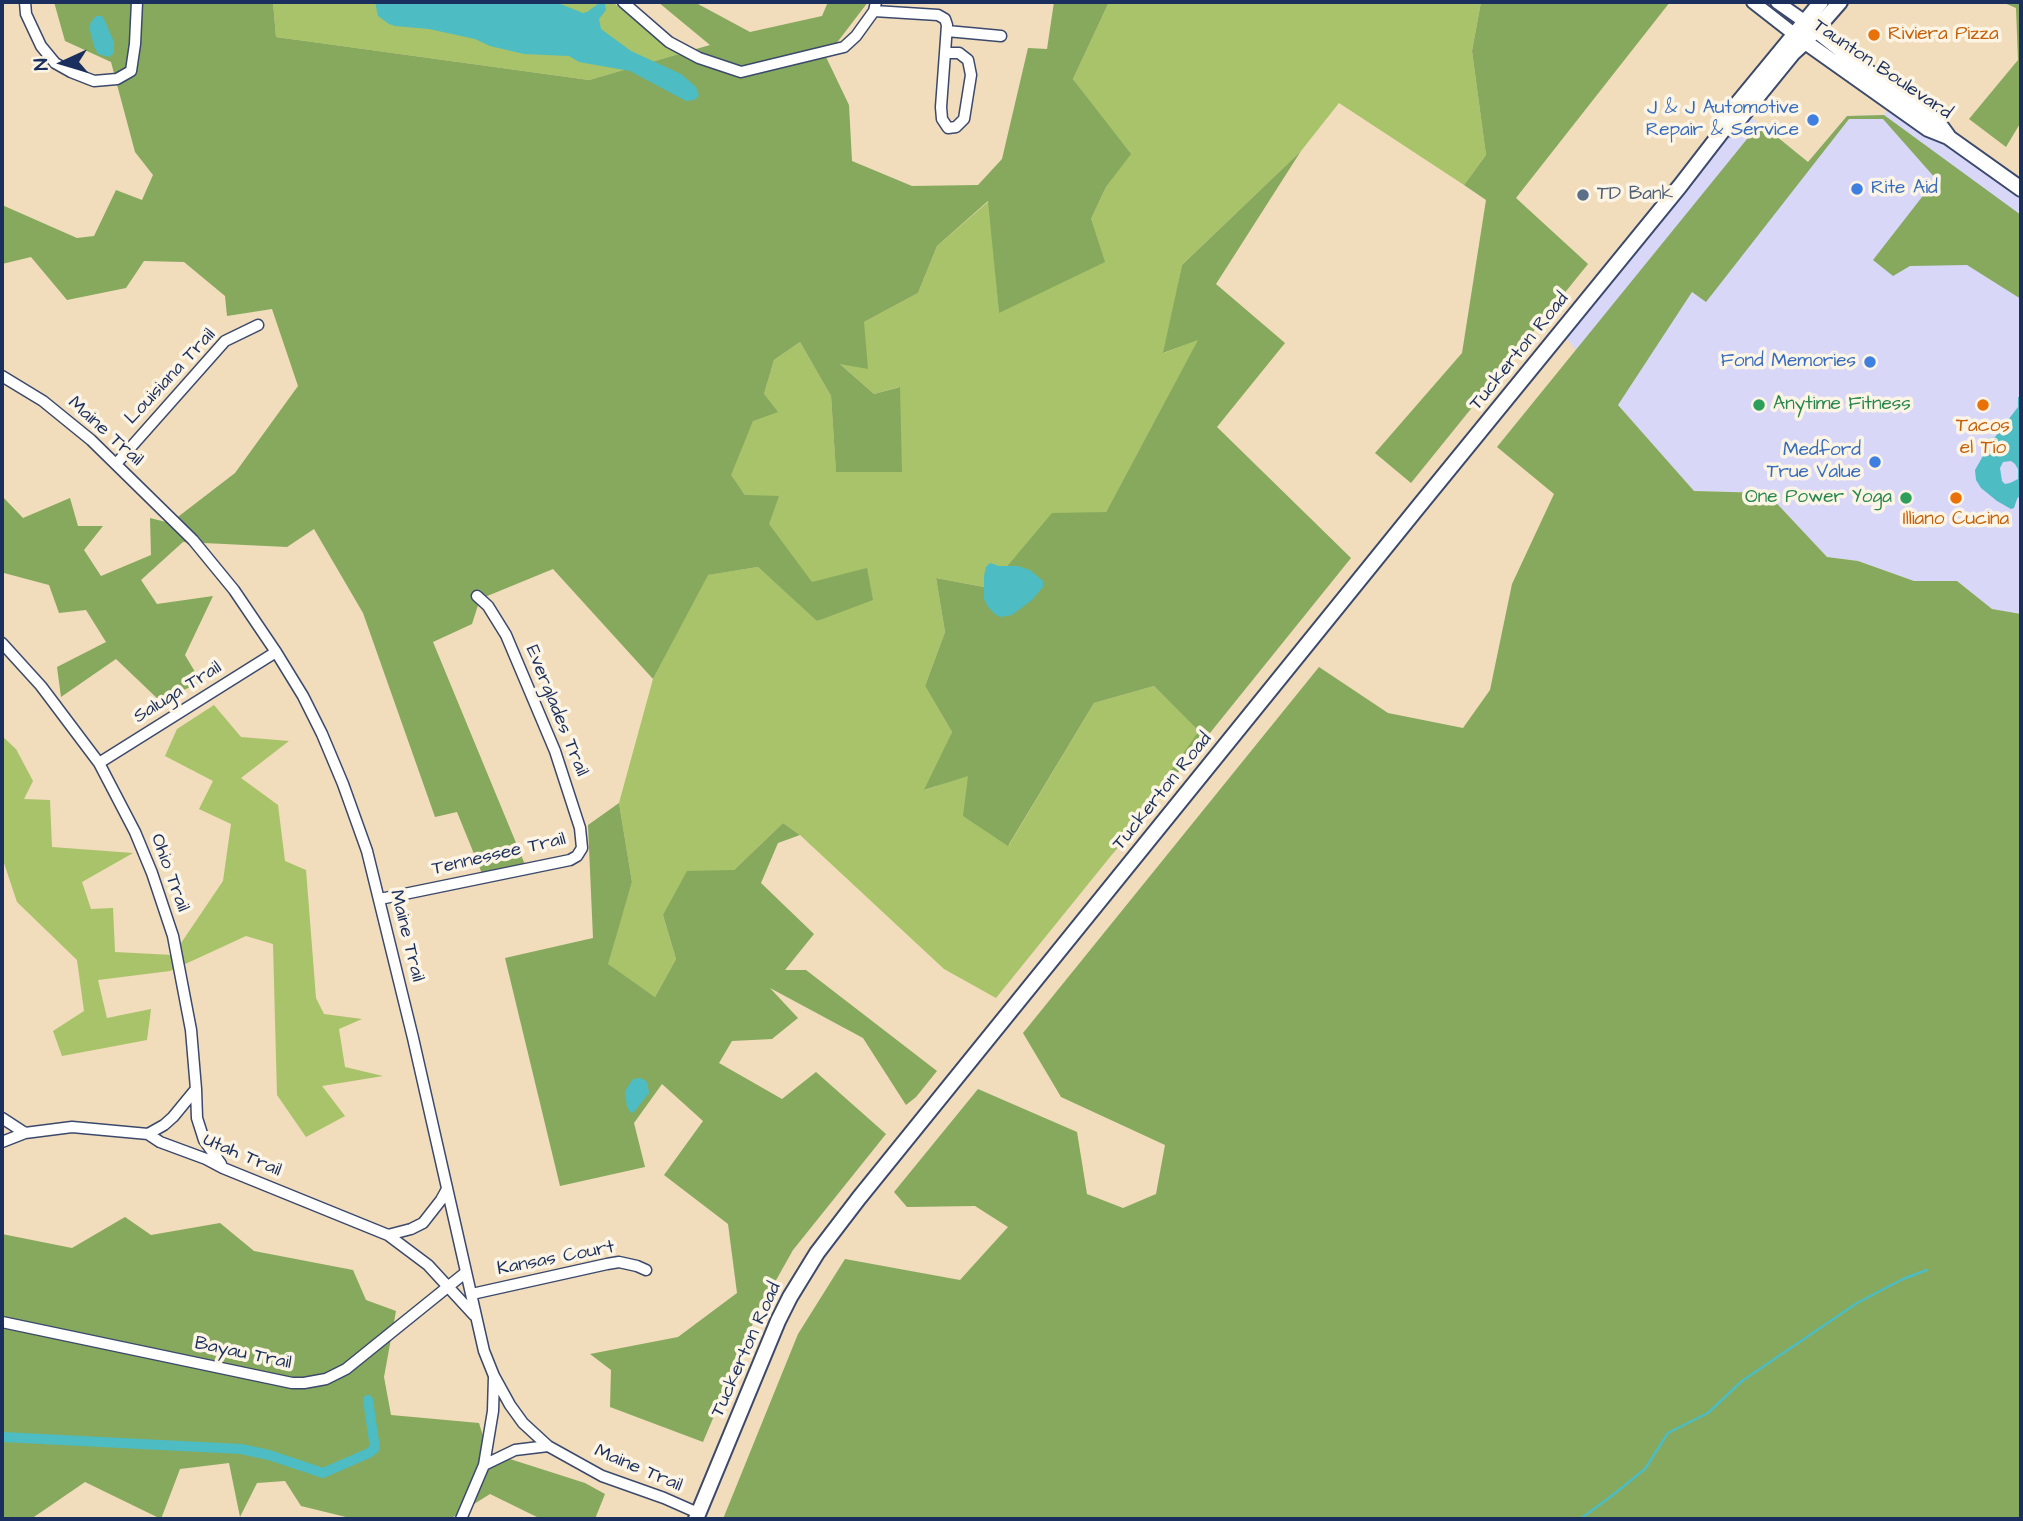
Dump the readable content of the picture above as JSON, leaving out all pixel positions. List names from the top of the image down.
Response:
{
  "streets": {
    "main road": ["Taunton Boulevard", "Tuckerton Road"],
    "street": [
      "Louisiana Trail",
      "Maine Trail",
      "Saluga Trail",
      "Everglades Trail",
      "Tennessee Trail",
      "Ohio Trail",
      "Utah Trail",
      "Kansas Court",
      "Bayau Trail"
    ]
  },
  "crossings": [
    ["Taunton Boulevard", "Tuckerton Road"],
    ["Tuckerton Road", "Maine Trail"],
    ["Louisiana Trail", "Maine Trail"],
    ["Maine Trail", "Saluga Trail"],
    ["Maine Trail", "Tennessee Trail"],
    ["Maine Trail", "Utah Trail"],
    ["Maine Trail", "Kansas Court"],
    ["Saluga Trail", "Ohio Trail"],
    ["Everglades Trail", "Tennessee Trail"],
    ["Ohio Trail", "Utah Trail"],
    ["Utah Trail", "Bayau Trail"]
  ],
  "places": [
    "Riviera Pizza",
    "J & J Automotive Repair & Service",
    "Rite Aid",
    "TD Bank",
    "Fond Memories",
    "Anytime Fitness",
    "Tacos el Tio",
    "Medford True Value",
    "One Power Yoga",
    "Illiano Cucina"
  ],
  "north": "left"
}
